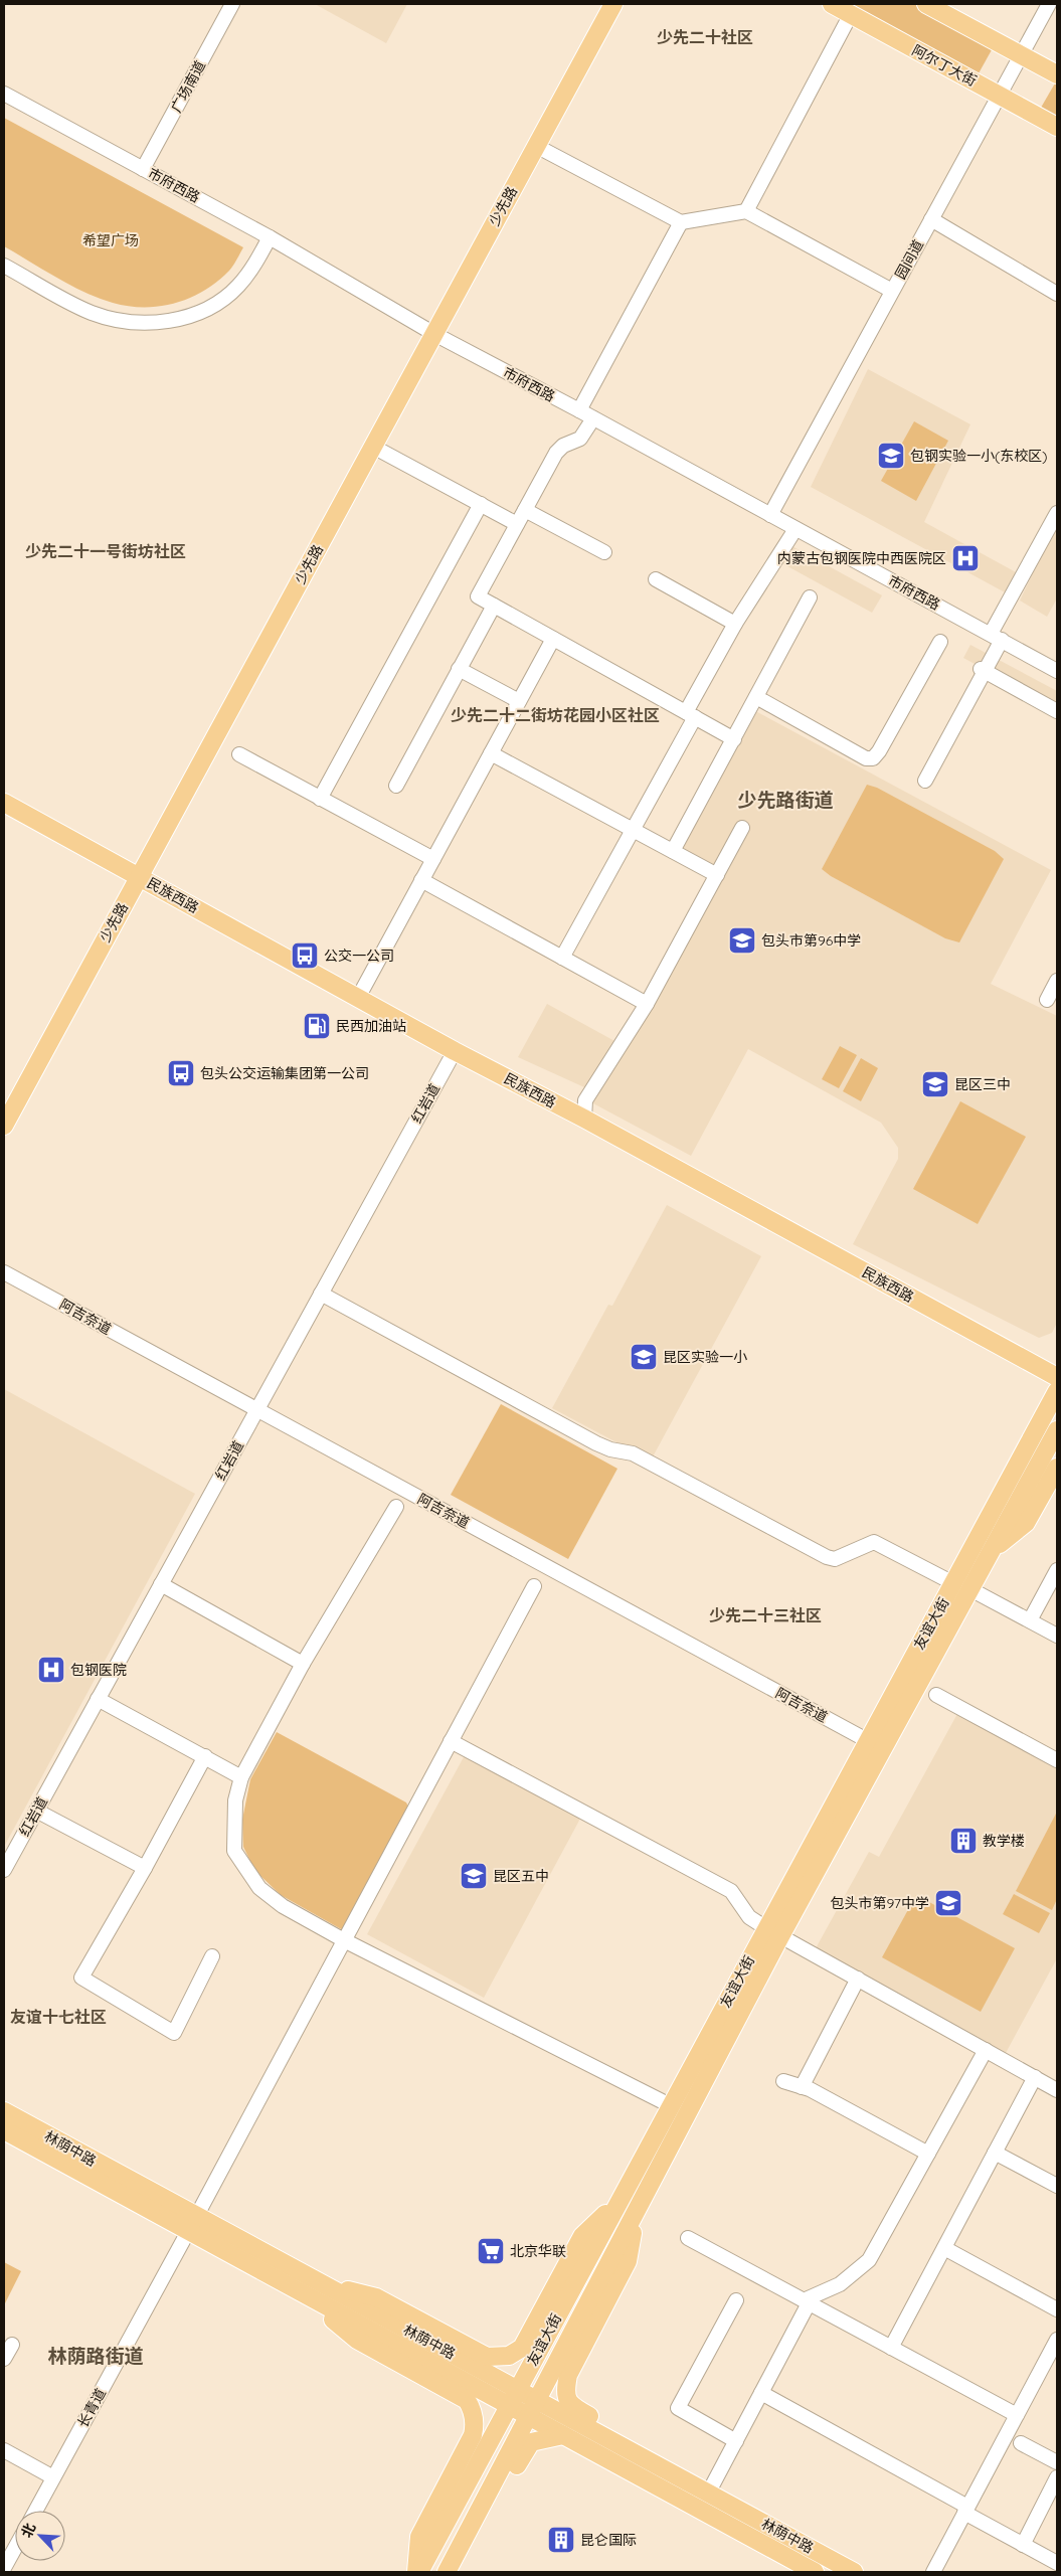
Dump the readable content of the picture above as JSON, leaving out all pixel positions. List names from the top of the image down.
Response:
{
  "streets": {
    "main road": [
      "阿尔丁大街",
      "少先路",
      "民族西路",
      "友谊大街",
      "林荫中路"
    ],
    "street": [
      "广场南道",
      "市府西路",
      "园间道",
      "红岩道",
      "阿吉奈道",
      "长青道"
    ]
  },
  "crossings": [
    ["阿尔丁大街", "园间道"],
    ["广场南道", "市府西路"],
    ["市府西路", "少先路"],
    ["市府西路", "园间道"],
    ["少先路", "民族西路"],
    ["民族西路", "红岩道"],
    ["民族西路", "友谊大街"],
    ["红岩道", "阿吉奈道"],
    ["阿吉奈道", "友谊大街"],
    ["友谊大街", "林荫中路"],
    ["林荫中路", "长青道"]
  ],
  "districts": [
    "少先二十社区",
    "少先二十一号街坊社区",
    "少先二十二街坊花园小区社区",
    "少先路街道",
    "少先二十三社区",
    "友谊十七社区",
    "林荫路街道"
  ],
  "parks": ["希望广场"],
  "places": {
    "school or university": [
      "包钢实验一小(东校区)",
      "包头市第96中学",
      "昆区三中",
      "昆区实验一小",
      "昆区五中",
      "包头市第97中学"
    ],
    "hospital": ["内蒙古包钢医院中西医院区", "包钢医院"],
    "bus stop": ["公交一公司", "包头公交运输集团第一公司"],
    "fuel station": ["民西加油站"],
    "building": ["教学楼", "昆仑国际"],
    "supermarket": ["北京华联"]
  },
  "north": "top left"
}
